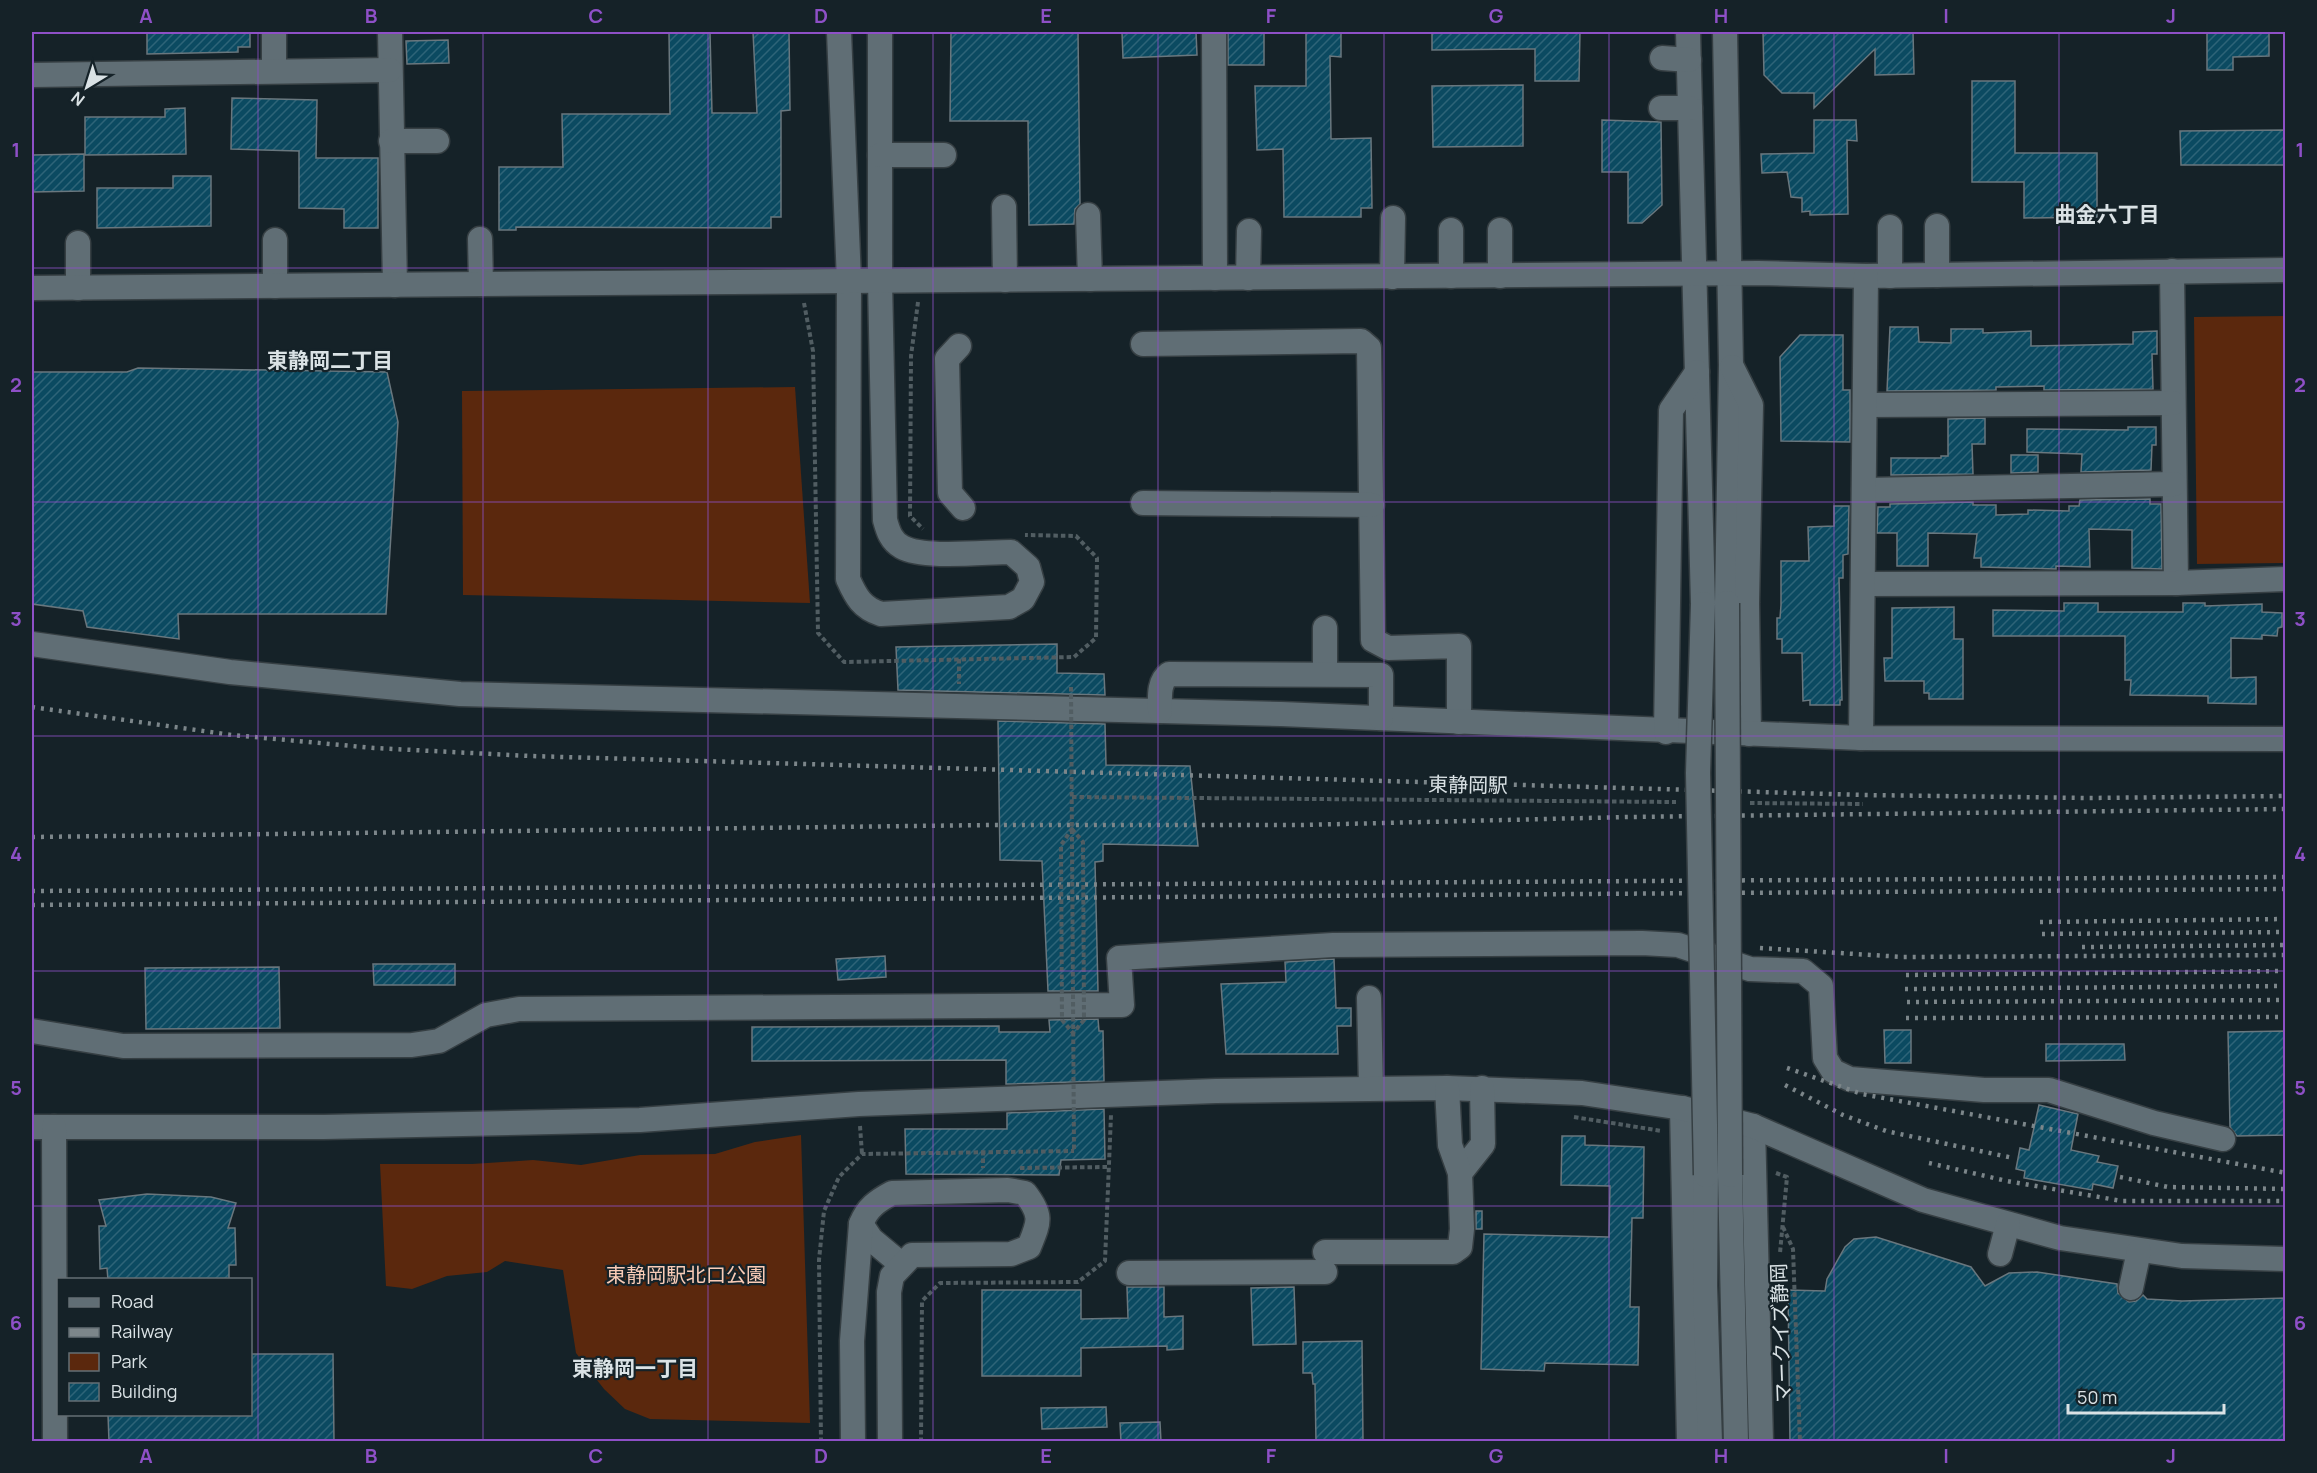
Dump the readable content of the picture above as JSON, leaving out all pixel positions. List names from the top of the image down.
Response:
{
  "streets": {
    "path": ["東静岡駅", "マークイズ静岡"]
  },
  "districts": ["曲金六丁目", "東静岡二丁目", "東静岡一丁目"],
  "parks": ["東静岡駅北口公園"],
  "legend": [
    "Road",
    "Railway",
    "Park",
    "Building"
  ],
  "scale_bar": "50 m",
  "north": "bottom left",
  "grid": {
    "columns": [
      "A",
      "B",
      "C",
      "D",
      "E",
      "F",
      "G",
      "H",
      "I",
      "J"
    ],
    "rows": [
      "1",
      "2",
      "3",
      "4",
      "5",
      "6"
    ]
  }
}
